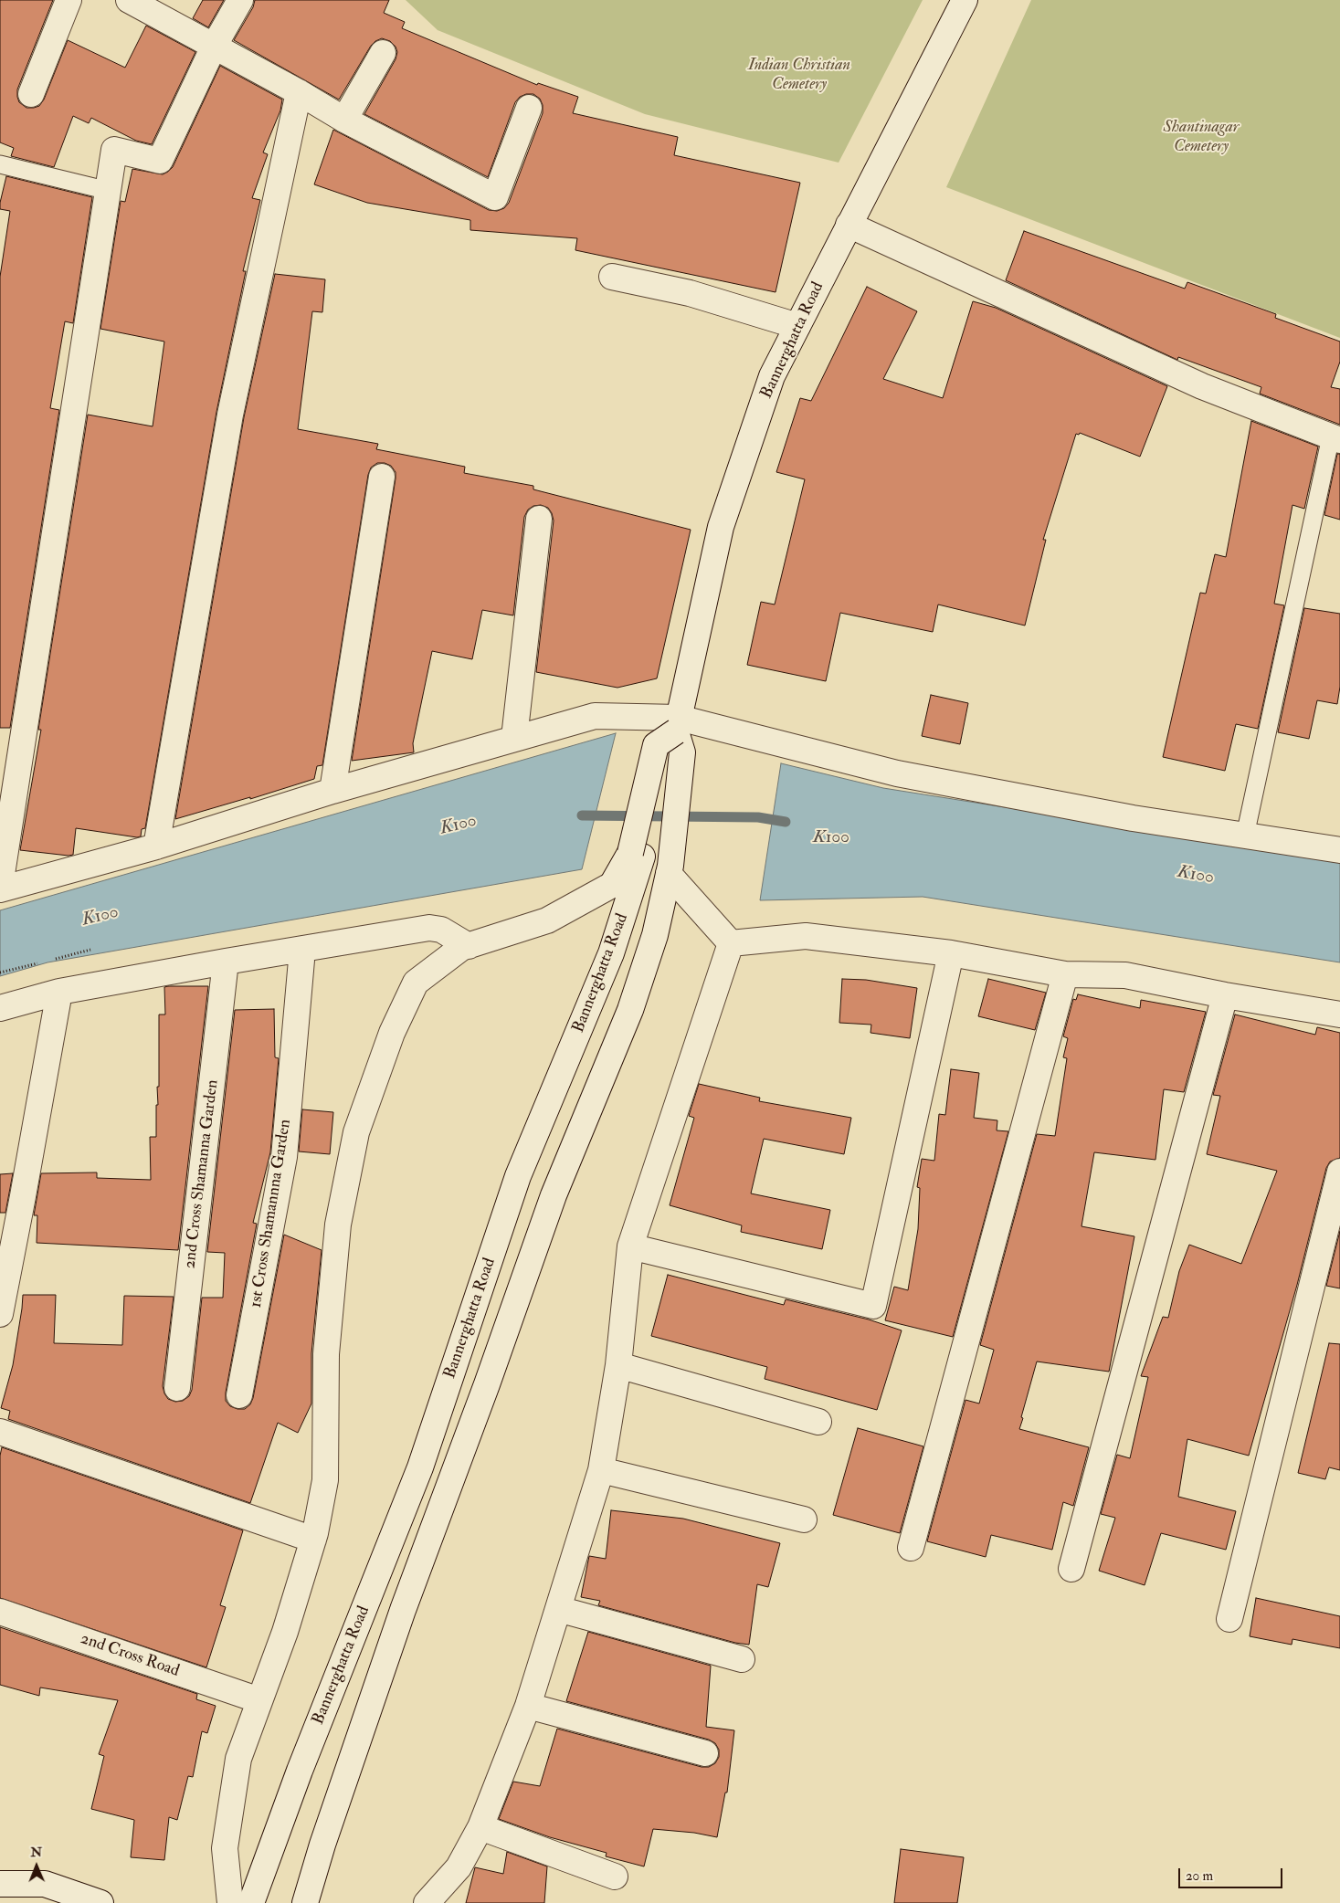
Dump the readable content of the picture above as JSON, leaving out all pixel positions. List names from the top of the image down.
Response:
{
  "streets": {
    "street": [
      "Bannerghatta Road",
      "2nd Cross Shamanna Garden",
      "1st Cross Shamannna Garden",
      "2nd Cross Road"
    ]
  },
  "water": ["K100"],
  "parks": ["Indian Christian Cemetery", "Shantinagar Cemetery"],
  "scale_bar": "20 m",
  "north": "top"
}
